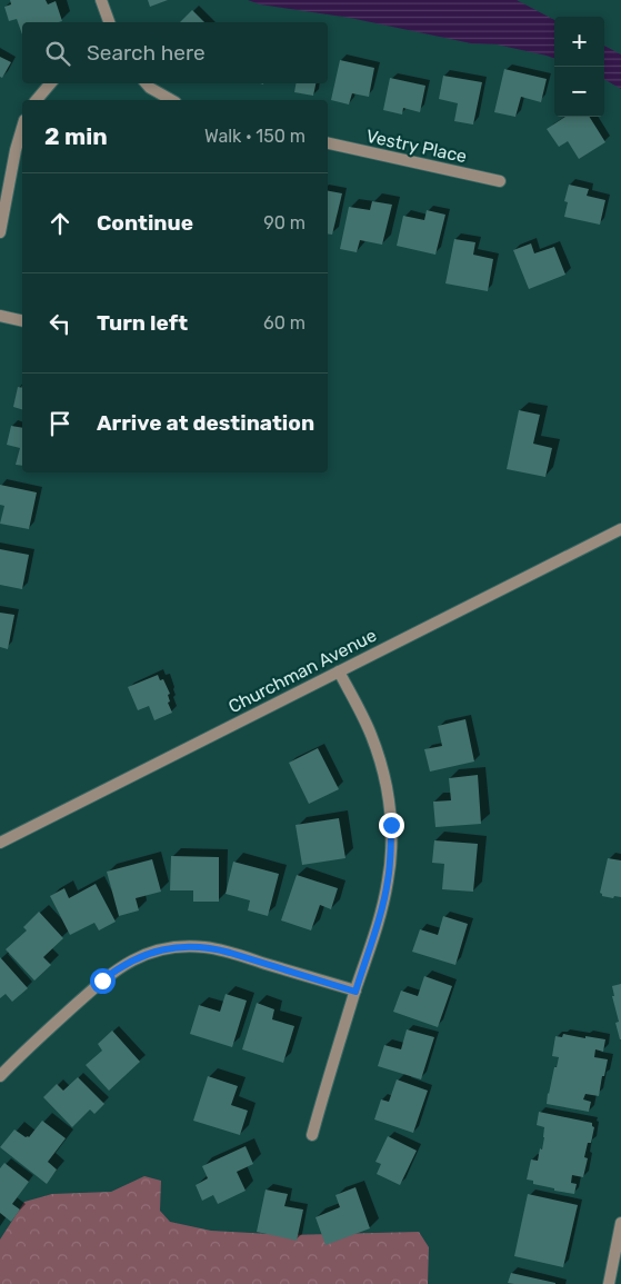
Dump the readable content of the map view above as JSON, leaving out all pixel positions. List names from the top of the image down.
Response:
{
  "streets": {
    "street": ["Vestry Place", "Churchman Avenue"]
  },
  "page": {
    "map_buttons": ["+", "−"],
    "search": "Search here",
    "heading": ["2 min", "Walk · 150 m"],
    "list": [
      ["Continue", "90 m"],
      ["Turn left", "60 m"],
      "Arrive at destination"
    ]
  }
}
